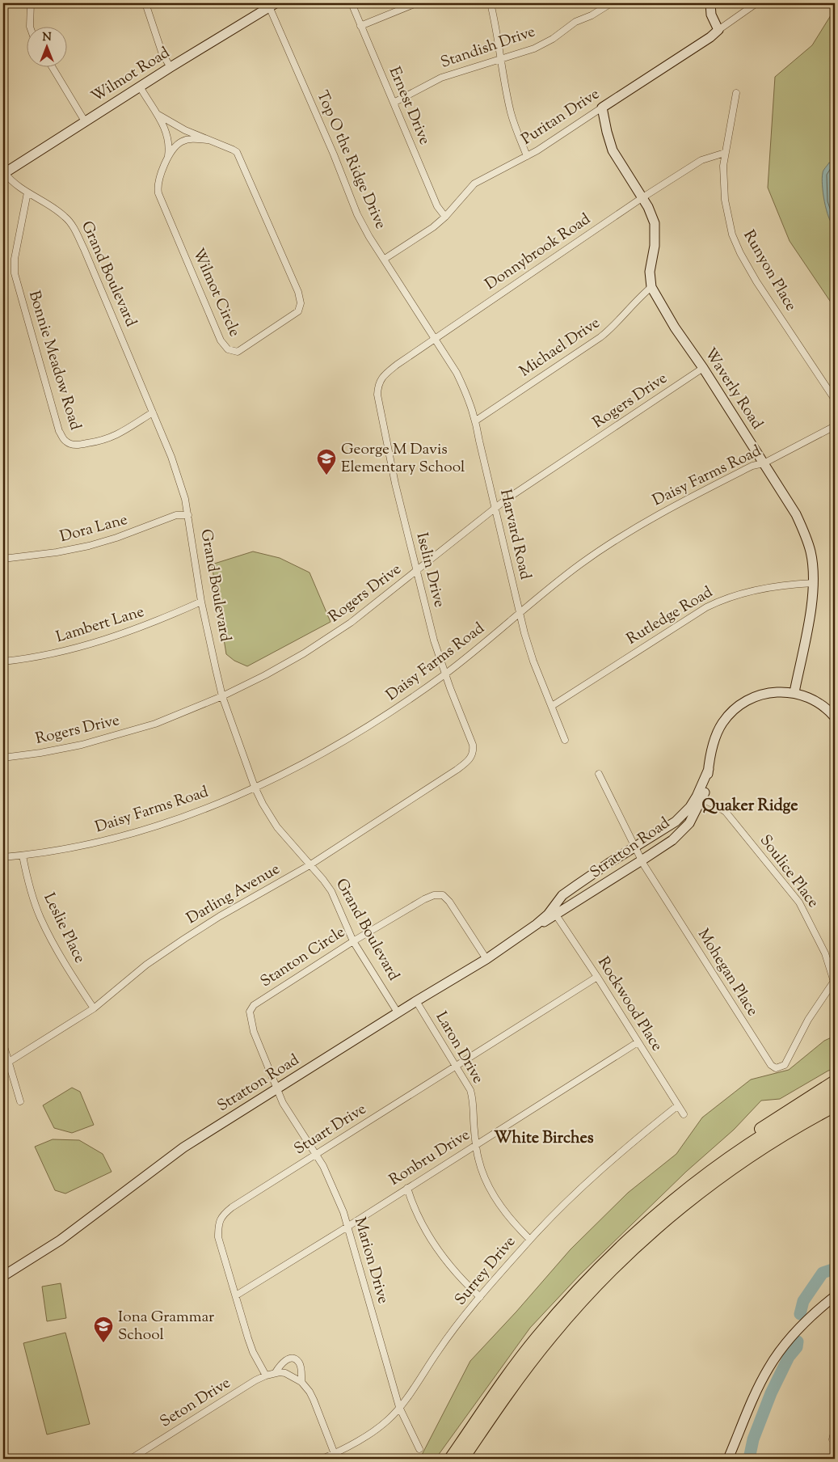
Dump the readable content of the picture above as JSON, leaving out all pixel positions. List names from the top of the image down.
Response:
{
  "streets": {
    "street": [
      "Standish Drive",
      "Wilmot Road",
      "Ernest Drive",
      "Puritan Drive",
      "Top O the Ridge Drive",
      "Donnybrook Road",
      "Runyon Place",
      "Grand Boulevard",
      "Wilmot Circle",
      "Michael Drive",
      "Bonnie Meadow Road",
      "Waverly Road",
      "Rogers Drive",
      "Daisy Farms Road",
      "Dora Lane",
      "Harvard Road",
      "Iselin Drive",
      "Rutledge Road",
      "Lambert Lane",
      "Stratton Road",
      "Soulice Place",
      "Darling Avenue",
      "Leslie Place",
      "Stanton Circle",
      "Mohegan Place",
      "Rockwood Place",
      "Laron Drive",
      "Stuart Drive",
      "Ronbru Drive",
      "Marion Drive",
      "Surrey Drive",
      "Seton Drive"
    ]
  },
  "crossings": [
    ["Standish Drive", "Ernest Drive"],
    ["Wilmot Road", "Top O the Ridge Drive"],
    ["Wilmot Road", "Grand Boulevard"],
    ["Wilmot Road", "Wilmot Circle"],
    ["Ernest Drive", "Puritan Drive"],
    ["Puritan Drive", "Top O the Ridge Drive"],
    ["Puritan Drive", "Waverly Road"],
    ["Top O the Ridge Drive", "Donnybrook Road"],
    ["Top O the Ridge Drive", "Harvard Road"],
    ["Donnybrook Road", "Runyon Place"],
    ["Donnybrook Road", "Waverly Road"],
    ["Donnybrook Road", "Harvard Road"],
    ["Donnybrook Road", "Iselin Drive"],
    ["Grand Boulevard", "Bonnie Meadow Road"],
    ["Grand Boulevard", "Rogers Drive"],
    ["Grand Boulevard", "Daisy Farms Road"],
    ["Grand Boulevard", "Dora Lane"],
    ["Grand Boulevard", "Lambert Lane"],
    ["Grand Boulevard", "Stratton Road"],
    ["Grand Boulevard", "Darling Avenue"],
    ["Grand Boulevard", "Stanton Circle"],
    ["Michael Drive", "Waverly Road"],
    ["Michael Drive", "Harvard Road"],
    ["Waverly Road", "Rogers Drive"],
    ["Waverly Road", "Daisy Farms Road"],
    ["Waverly Road", "Rutledge Road"],
    ["Waverly Road", "Stratton Road"],
    ["Rogers Drive", "Harvard Road"],
    ["Rogers Drive", "Iselin Drive"],
    ["Daisy Farms Road", "Harvard Road"],
    ["Daisy Farms Road", "Iselin Drive"],
    ["Daisy Farms Road", "Leslie Place"],
    ["Harvard Road", "Rutledge Road"],
    ["Iselin Drive", "Darling Avenue"],
    ["Stratton Road", "Soulice Place"],
    ["Stratton Road", "Stanton Circle"],
    ["Stratton Road", "Mohegan Place"],
    ["Stratton Road", "Rockwood Place"],
    ["Stratton Road", "Laron Drive"],
    ["Stratton Road", "Marion Drive"],
    ["Soulice Place", "Mohegan Place"],
    ["Darling Avenue", "Leslie Place"],
    ["Stanton Circle", "Marion Drive"],
    ["Rockwood Place", "Stuart Drive"],
    ["Rockwood Place", "Ronbru Drive"],
    ["Rockwood Place", "Surrey Drive"],
    ["Laron Drive", "Stuart Drive"],
    ["Laron Drive", "Ronbru Drive"],
    ["Laron Drive", "Surrey Drive"],
    ["Stuart Drive", "Ronbru Drive"],
    ["Stuart Drive", "Marion Drive"],
    ["Stuart Drive", "Seton Drive"],
    ["Ronbru Drive", "Marion Drive"],
    ["Marion Drive", "Surrey Drive"],
    ["Surrey Drive", "Seton Drive"]
  ],
  "districts": ["Quaker Ridge", "White Birches"],
  "places": {
    "school or university": ["George M Davis Elementary School", "Iona Grammar School"]
  },
  "north": "top"
}
